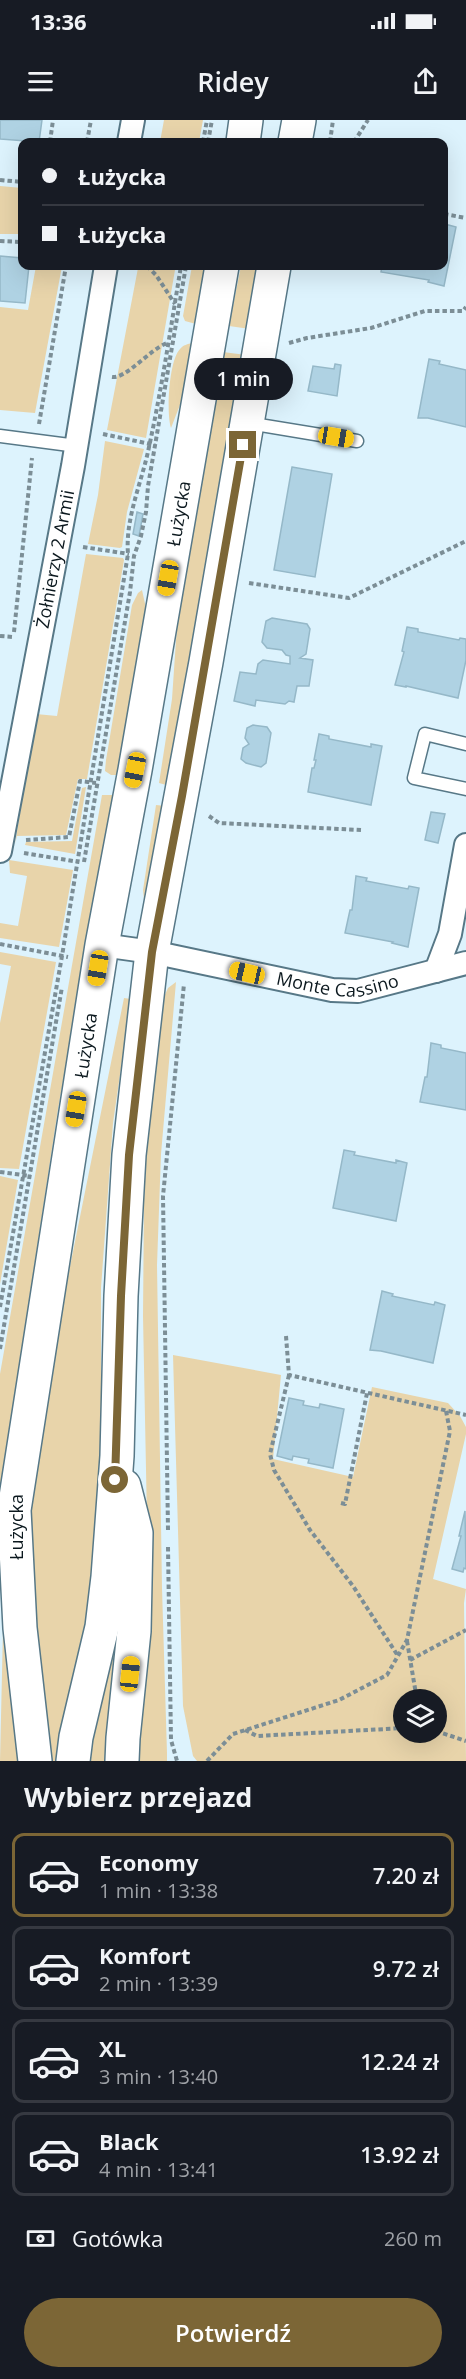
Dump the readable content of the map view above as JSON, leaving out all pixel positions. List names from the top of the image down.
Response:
{
  "streets": {
    "main road": ["Łużycka"],
    "street": ["Żołnierzy 2 Armii", "Monte Cassino"]
  },
  "crossings": [
    ["Łużycka", "Monte Cassino"]
  ],
  "page": {
    "status": "13:36",
    "header": "Ridey",
    "banner": ["Łużycka", "Łużycka"],
    "bubble": "1 min",
    "heading": "Wybierz przejazd",
    "list": [
      {
        "name": "Economy",
        "note": "1 min · 13:38",
        "value": "7.20 zł"
      },
      {
        "name": "Komfort",
        "note": "2 min · 13:39",
        "value": "9.72 zł"
      },
      {
        "name": "XL",
        "note": "3 min · 13:40",
        "value": "12.24 zł"
      },
      {
        "name": "Black",
        "note": "4 min · 13:41",
        "value": "13.92 zł"
      }
    ],
    "pay": ["Gotówka", "260 m"],
    "buttons": "Potwierdź"
  }
}
